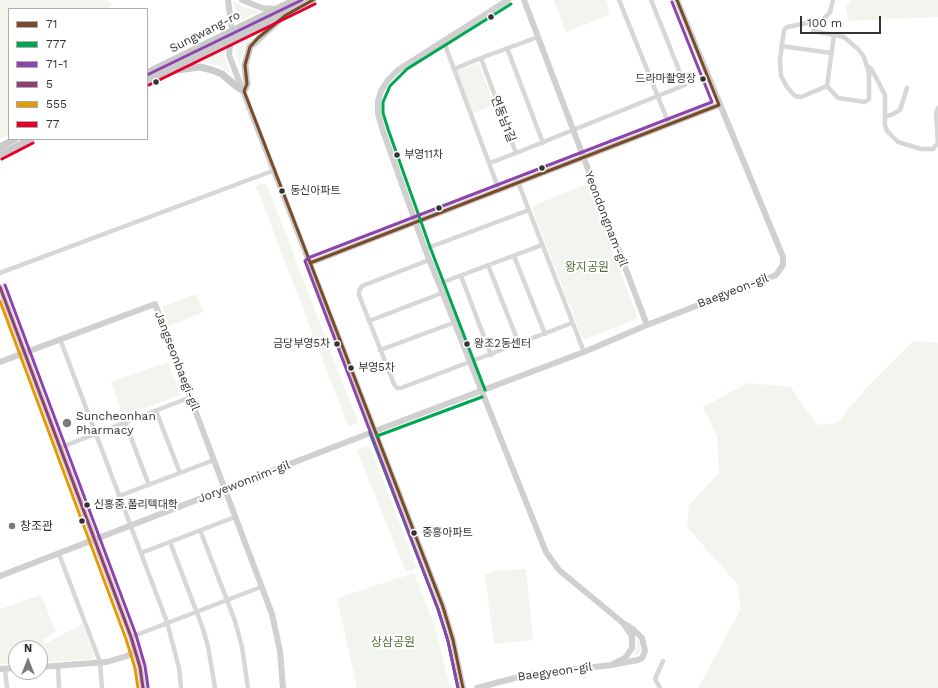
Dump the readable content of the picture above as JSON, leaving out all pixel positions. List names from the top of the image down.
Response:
{
  "streets": {
    "main road": ["Sungwang-ro"],
    "street": [
      "연동남1길",
      "Yeondongnam-gil",
      "Baegyeon-gil",
      "Jangseonbaegi-gil",
      "Joryewonnim-gil"
    ]
  },
  "crossings": [
    ["연동남1길", "Yeondongnam-gil"],
    ["Yeondongnam-gil", "Baegyeon-gil"],
    ["Baegyeon-gil", "Joryewonnim-gil"],
    ["Jangseonbaegi-gil", "Joryewonnim-gil"]
  ],
  "parks": ["왕지공원", "상삼공원"],
  "places": [
    "드라마촬영장",
    "부영11차",
    "동신아파트",
    "금당부영5차",
    "왕조2동센터",
    "부영5차",
    "Suncheonhan Pharmacy",
    "신흥중.폴리텍대학",
    "창조관",
    "중흥아파트"
  ],
  "lines": [
    "transit line 71",
    "transit line 71-1",
    "transit line 777",
    "transit line 77",
    "transit line 5",
    "transit line 555"
  ],
  "legend": [
    "71",
    "777",
    "71-1",
    "5",
    "555",
    "77"
  ],
  "scale_bar": "100 m",
  "north": "top"
}
